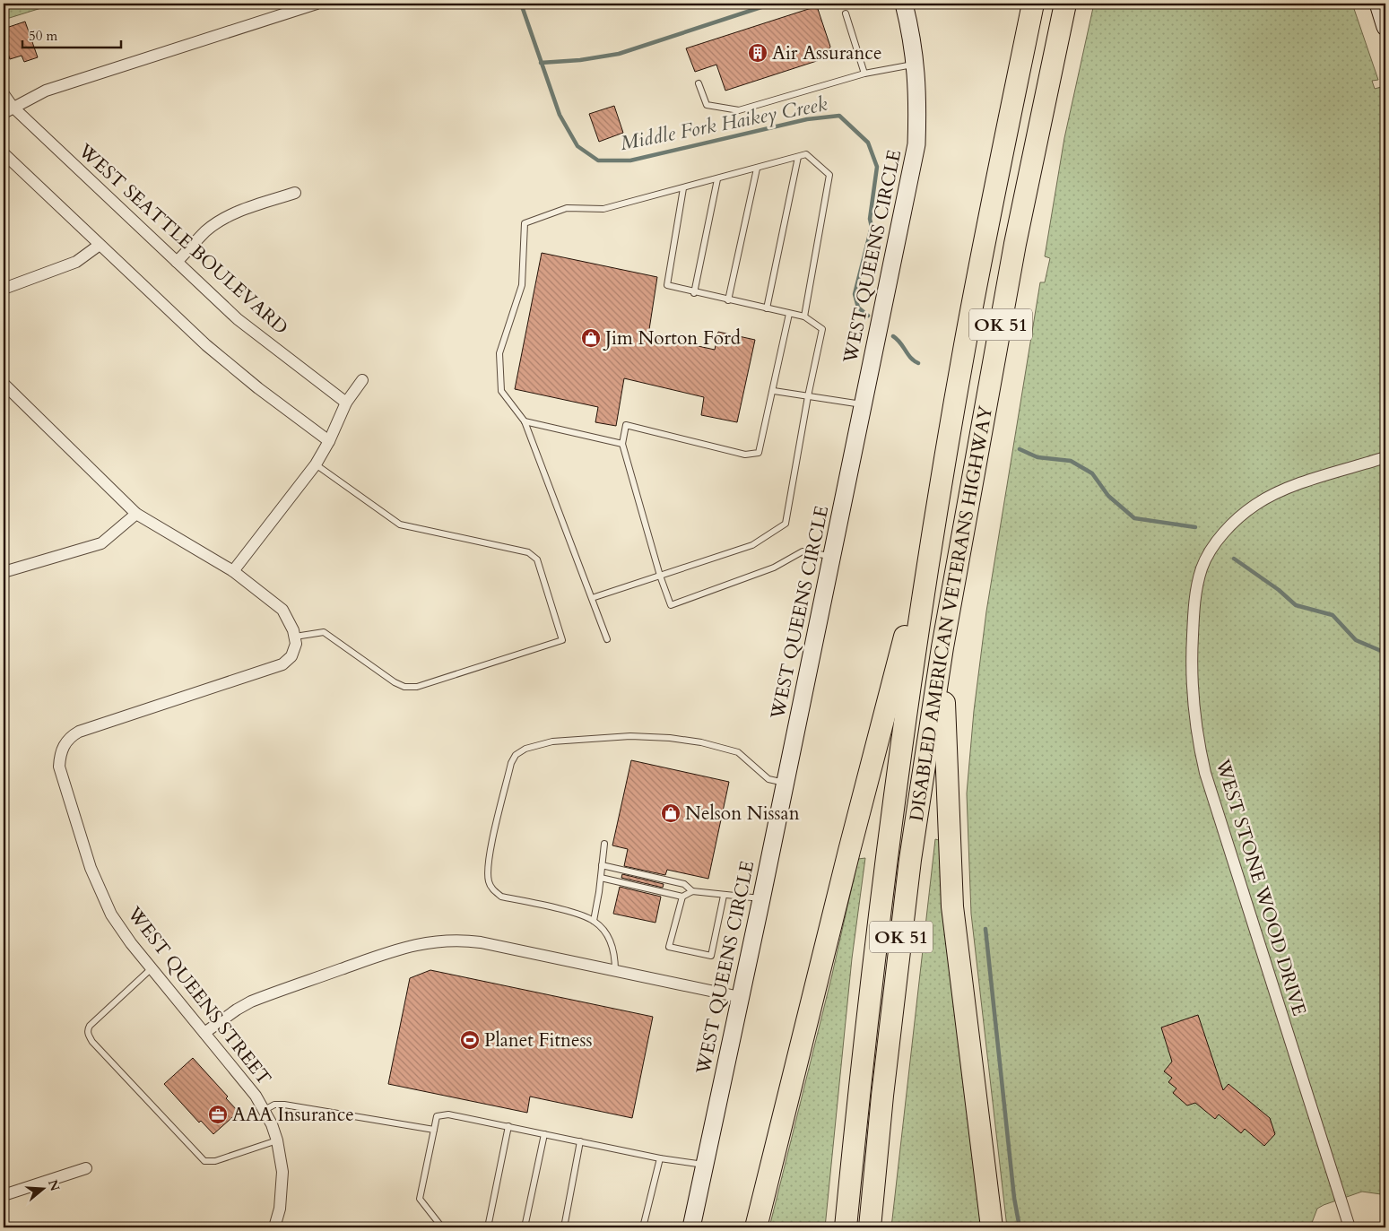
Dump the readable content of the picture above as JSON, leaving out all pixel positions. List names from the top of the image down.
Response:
{
  "streets": {
    "highway": ["OK 51", "DISABLED AMERICAN VETERANS HIGHWAY"],
    "street": [
      "WEST SEATTLE BOULEVARD",
      "WEST QUEENS CIRCLE",
      "WEST STONE WOOD DRIVE",
      "WEST QUEENS STREET"
    ]
  },
  "water": ["Middle Fork Haikey Creek"],
  "places": {
    "building": ["Air Assurance"],
    "shop": ["Jim Norton Ford", "Nelson Nissan"],
    "sports": ["Planet Fitness"],
    "office": ["AAA Insurance"]
  },
  "scale_bar": "50 m",
  "north": "right"
}
